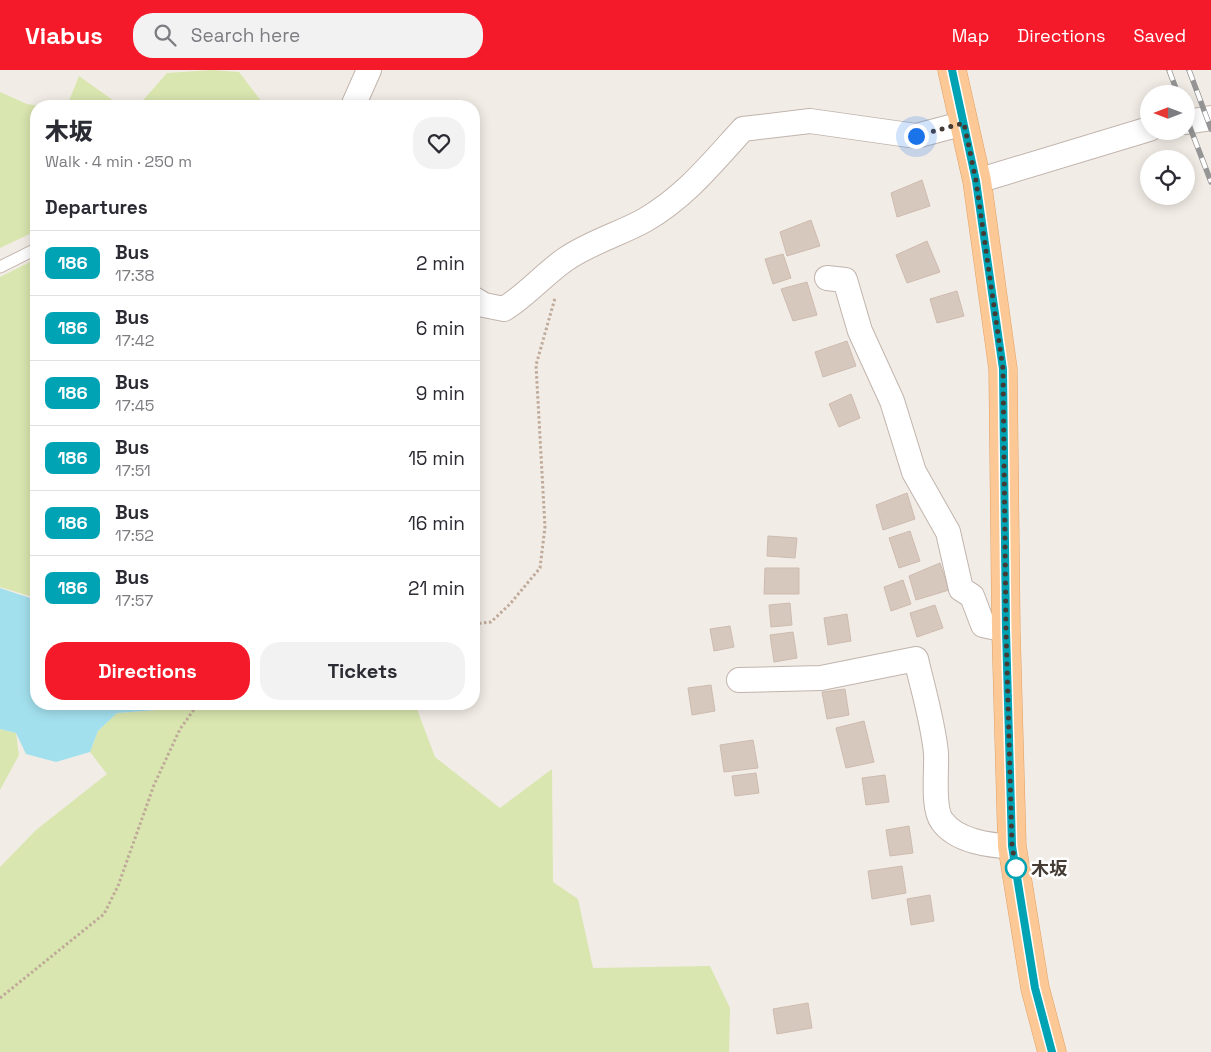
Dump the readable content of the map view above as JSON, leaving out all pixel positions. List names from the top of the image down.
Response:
{
  "places": ["木坂"],
  "lines": ["bus line 186"],
  "north": "left",
  "page": {
    "header": "Viabus",
    "search": "Search here",
    "nav": ["Map", "Directions", "Saved"],
    "heading": [
      ["木坂", "Walk · 4 min · 250 m"],
      "Departures"
    ],
    "list": [
      {
        "mark": "186",
        "name": "Bus",
        "note": "17:38",
        "value": "2 min"
      },
      {
        "mark": "186",
        "name": "Bus",
        "note": "17:42",
        "value": "6 min"
      },
      {
        "mark": "186",
        "name": "Bus",
        "note": "17:45",
        "value": "9 min"
      },
      {
        "mark": "186",
        "name": "Bus",
        "note": "17:51",
        "value": "15 min"
      },
      {
        "mark": "186",
        "name": "Bus",
        "note": "17:52",
        "value": "16 min"
      },
      {
        "mark": "186",
        "name": "Bus",
        "note": "17:57",
        "value": "21 min"
      }
    ],
    "buttons": ["Directions", "Tickets"]
  }
}
